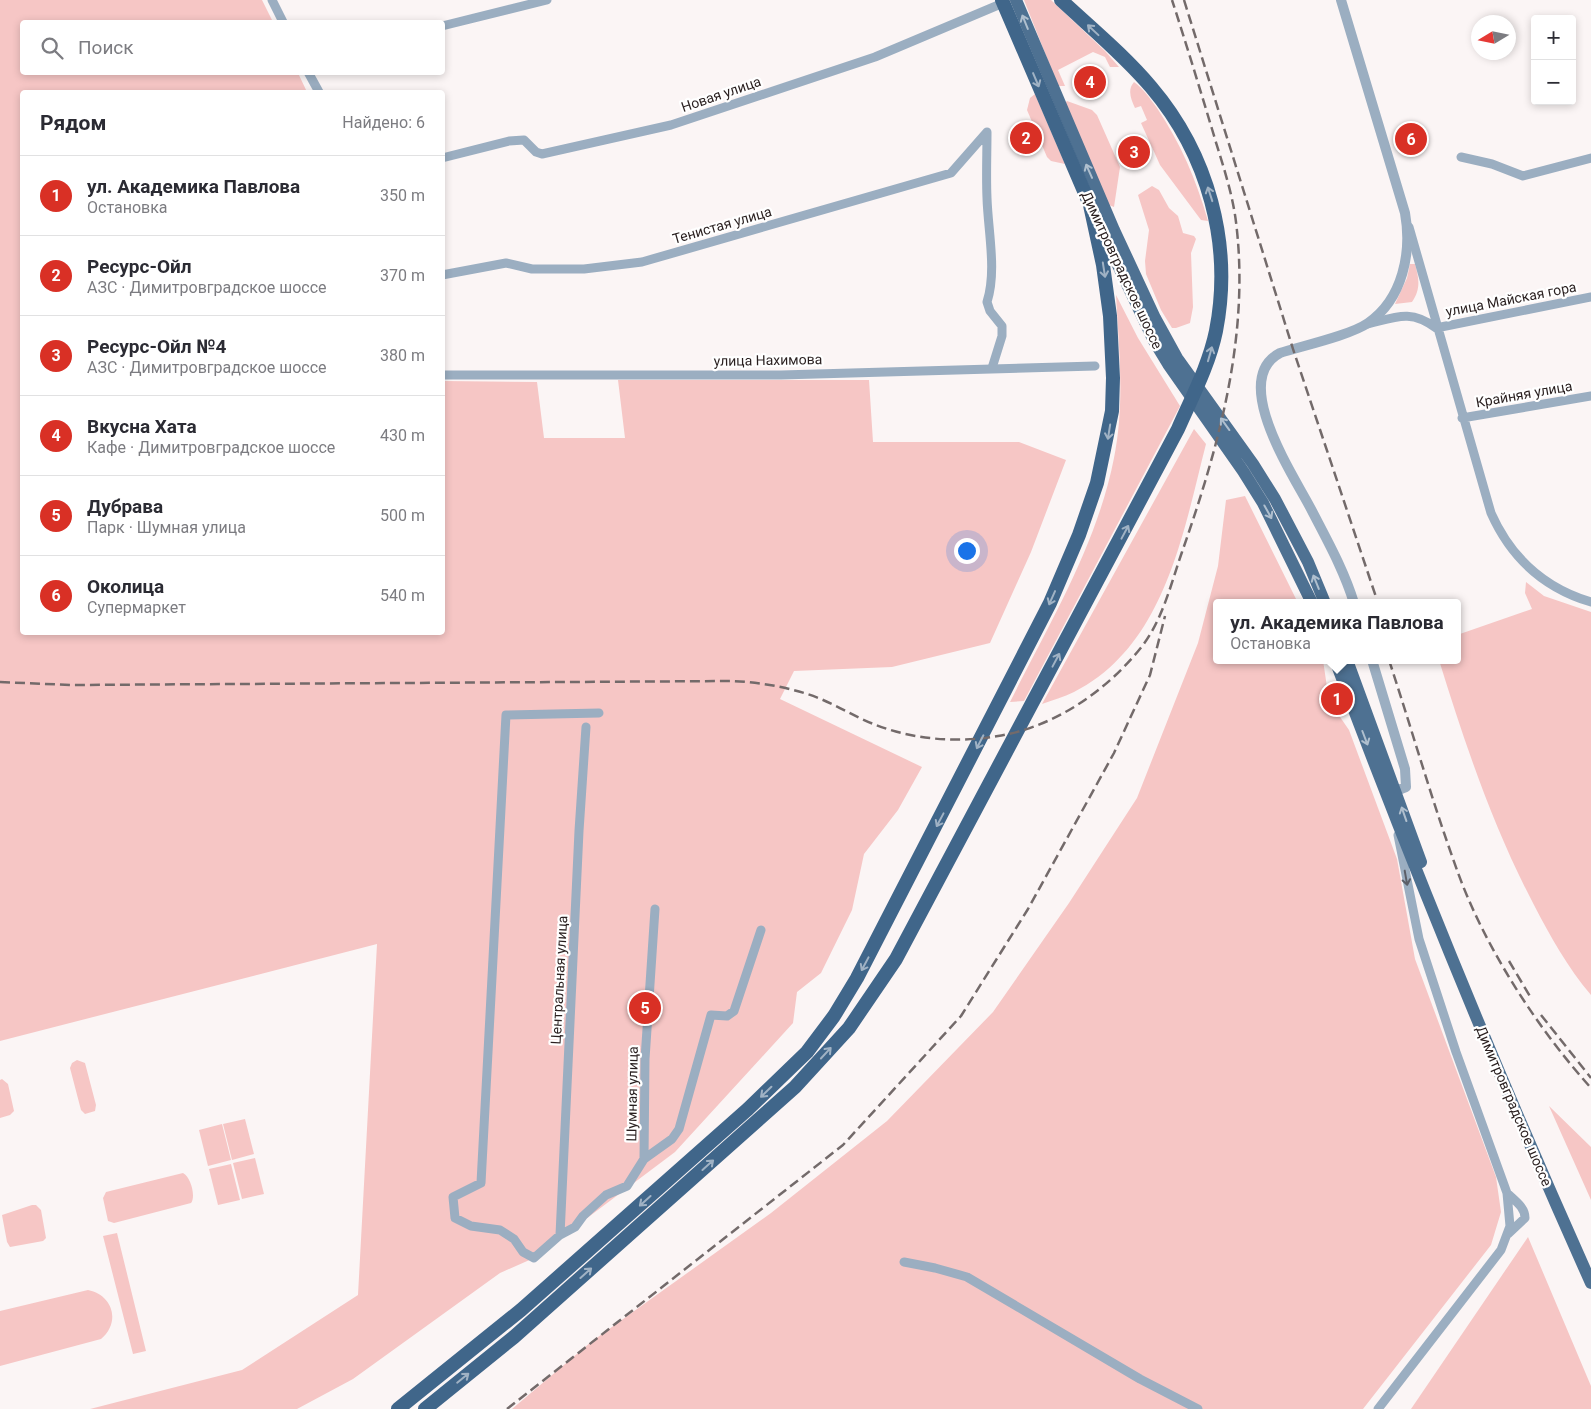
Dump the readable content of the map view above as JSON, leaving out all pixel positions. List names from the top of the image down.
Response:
{
  "streets": {
    "highway": ["Димитровградское шоссе"],
    "street": [
      "Новая улица",
      "Тенистая улица",
      "улица Майская гора",
      "улица Нахимова",
      "Крайняя улица",
      "Центральная улица",
      "Шумная улица"
    ]
  },
  "crossings": [
    ["Новая улица", "Димитровградское шоссе"],
    ["Тенистая улица", "улица Нахимова"]
  ],
  "north": "left",
  "page": {
    "map_buttons": ["+", "−"],
    "search": "Поиск",
    "pins": [
      "4",
      "2",
      "6",
      "3",
      "1",
      "5"
    ],
    "heading": ["Рядом", "Найдено: 6"],
    "list": [
      {
        "mark": "1",
        "name": "ул. Академика Павлова",
        "note": "Остановка",
        "value": "350 m"
      },
      {
        "mark": "2",
        "name": "Ресурс-Ойл",
        "note": "АЗС · Димитровградское шоссе",
        "value": "370 m"
      },
      {
        "mark": "3",
        "name": "Ресурс-Ойл №4",
        "note": "АЗС · Димитровградское шоссе",
        "value": "380 m"
      },
      {
        "mark": "4",
        "name": "Вкусна Хата",
        "note": "Кафе · Димитровградское шоссе",
        "value": "430 m"
      },
      {
        "mark": "5",
        "name": "Дубрава",
        "note": "Парк · Шумная улица",
        "value": "500 m"
      },
      {
        "mark": "6",
        "name": "Околица",
        "note": "Супермаркет",
        "value": "540 m"
      }
    ],
    "popup": ["ул. Академика Павлова", "Остановка"]
  }
}
